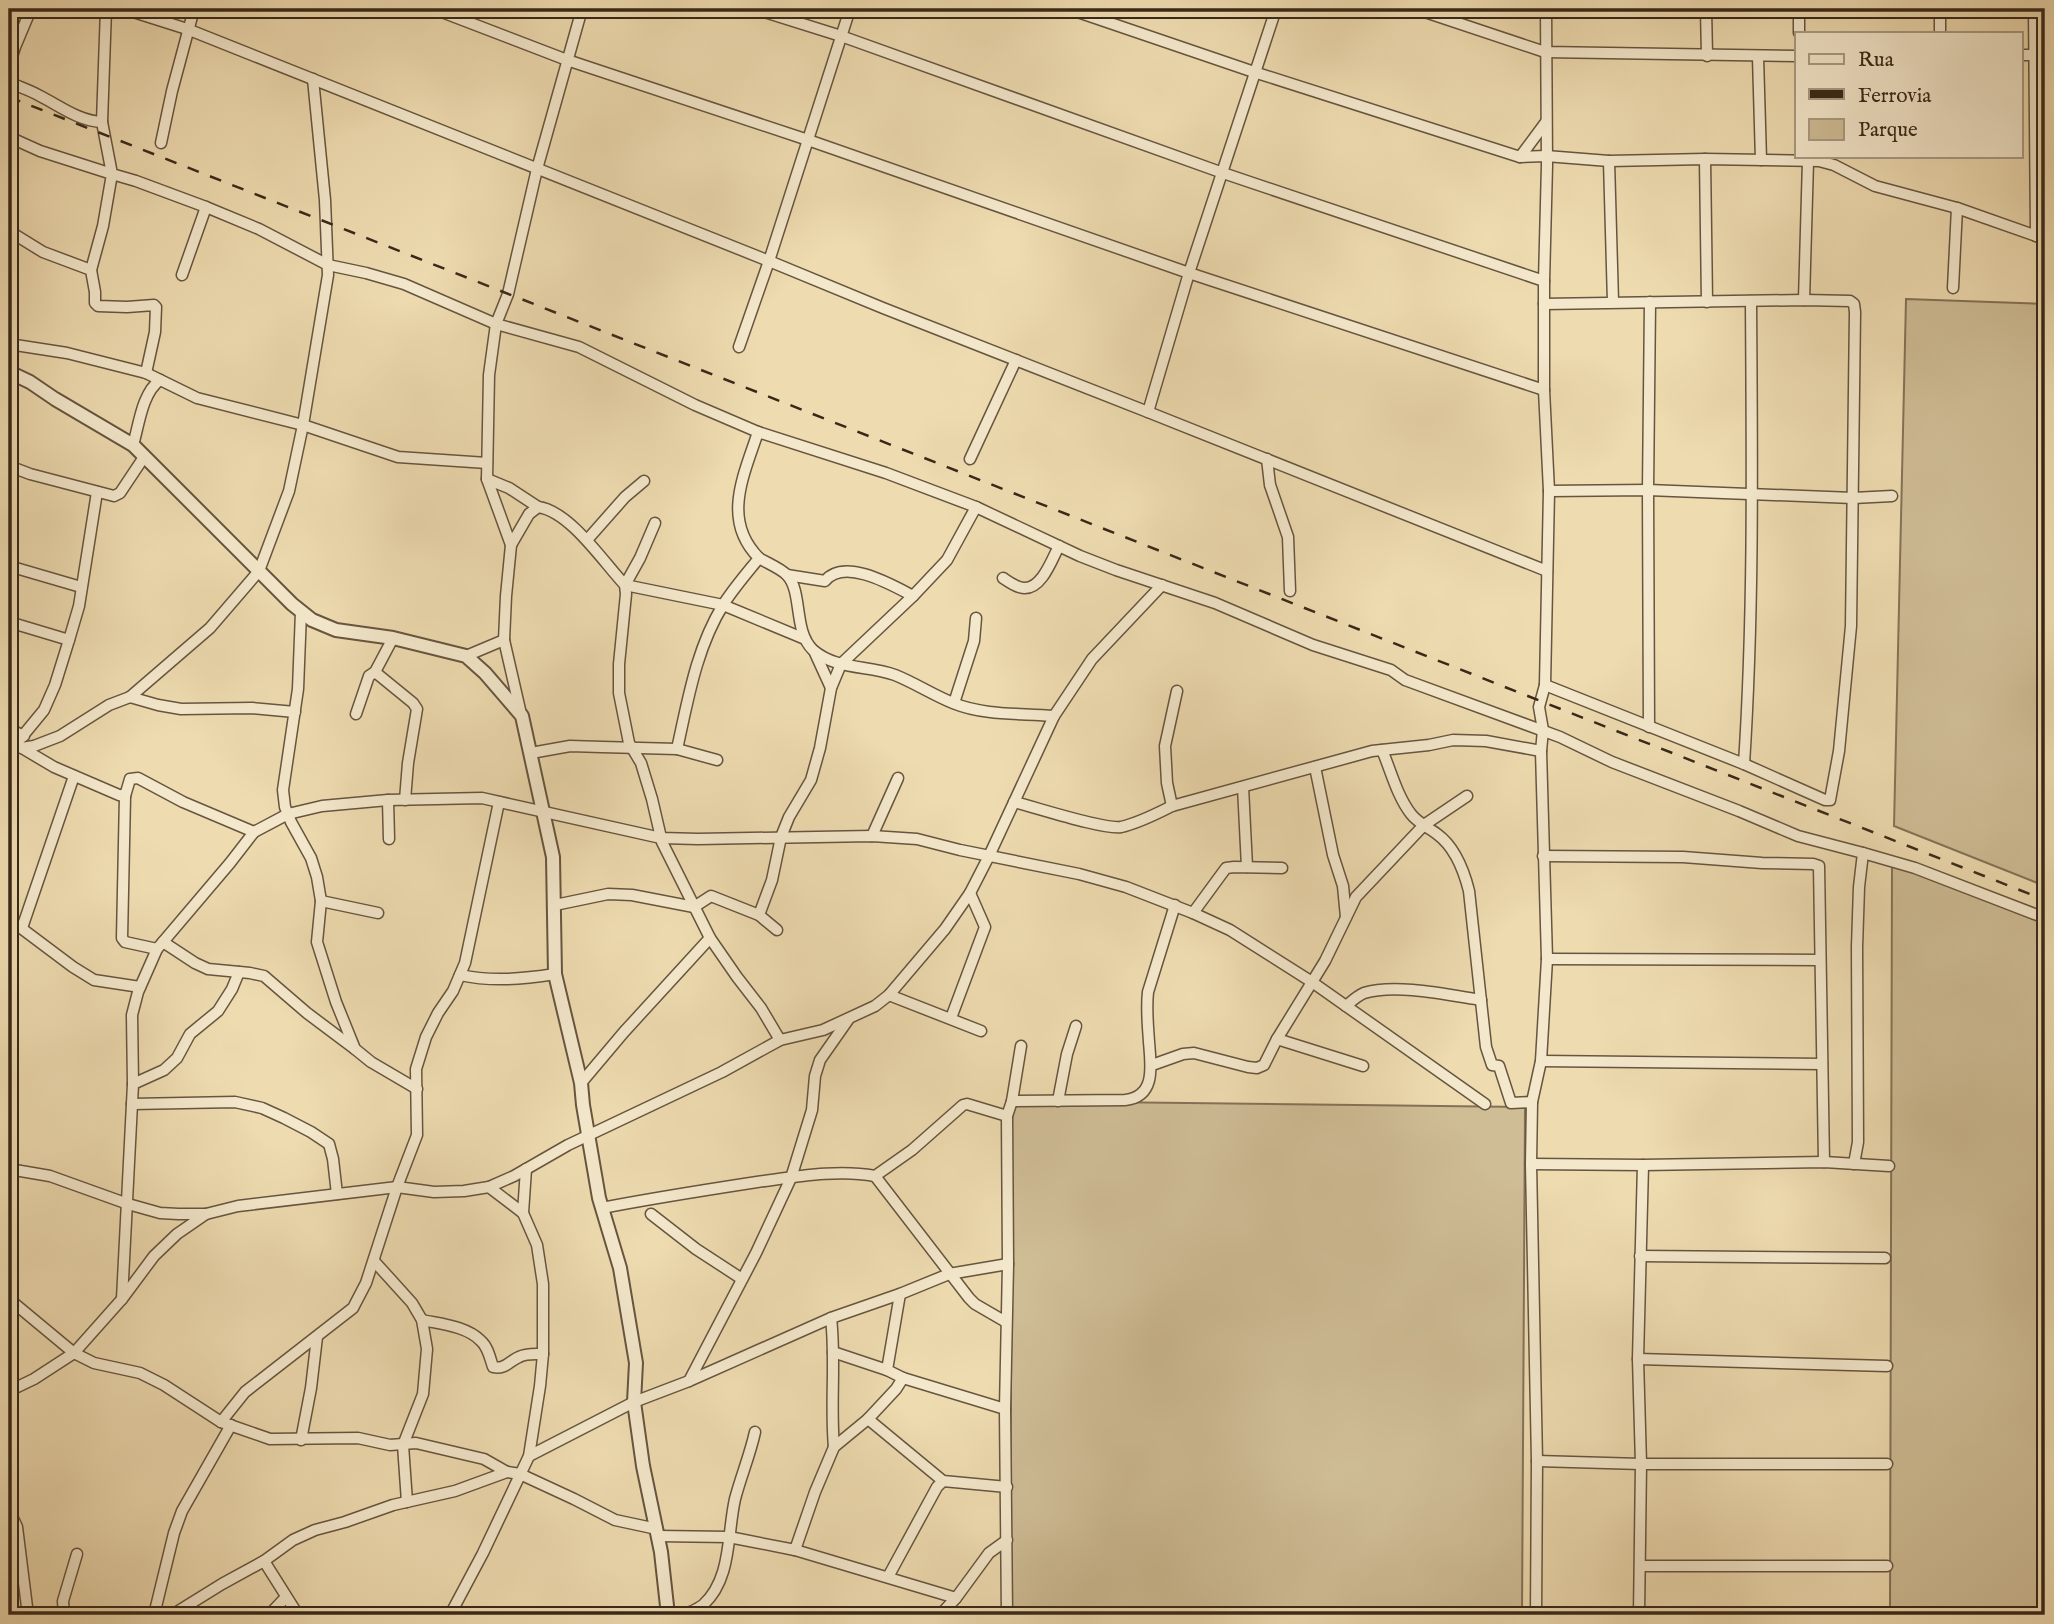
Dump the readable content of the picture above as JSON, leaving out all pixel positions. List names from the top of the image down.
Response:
{
  "legend": ["Rua", "Ferrovia", "Parque"]
}
